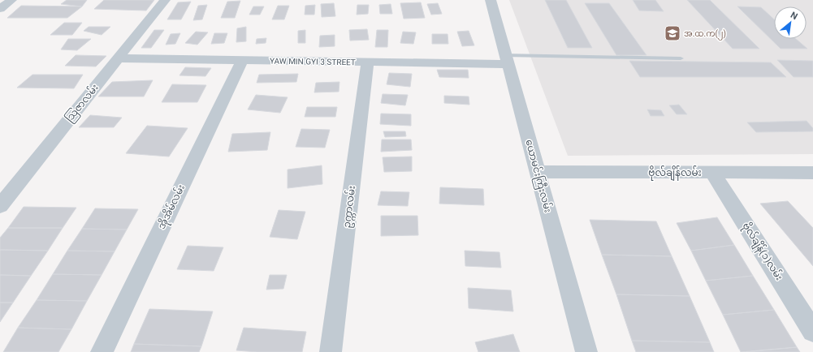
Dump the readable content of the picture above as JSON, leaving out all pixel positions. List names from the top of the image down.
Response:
{
  "streets": {
    "street": [
      "YAW MIN GYI 3 STREET",
      "သြဇာလမ်း",
      "ဗိုလ်ချိန်လမ်း",
      "ယောမင်းကြီးလမ်း",
      "အိုအိမ်လမ်း",
      "ဥက္ကာလမ်း",
      "ဗိုလ်ချိန်(၁)လမ်း"
    ]
  },
  "crossings": [
    ["YAW MIN GYI 3 STREET", "သြဇာလမ်း"],
    ["YAW MIN GYI 3 STREET", "ယောမင်းကြီးလမ်း"],
    ["YAW MIN GYI 3 STREET", "အိုအိမ်လမ်း"],
    ["YAW MIN GYI 3 STREET", "ဥက္ကာလမ်း"],
    ["ဗိုလ်ချိန်လမ်း", "ယောမင်းကြီးလမ်း"],
    ["ဗိုလ်ချိန်လမ်း", "ဗိုလ်ချိန်(၁)လမ်း"]
  ],
  "places": {
    "school or university": ["အ.ထ.က(၂)"]
  },
  "north": "top right"
}
